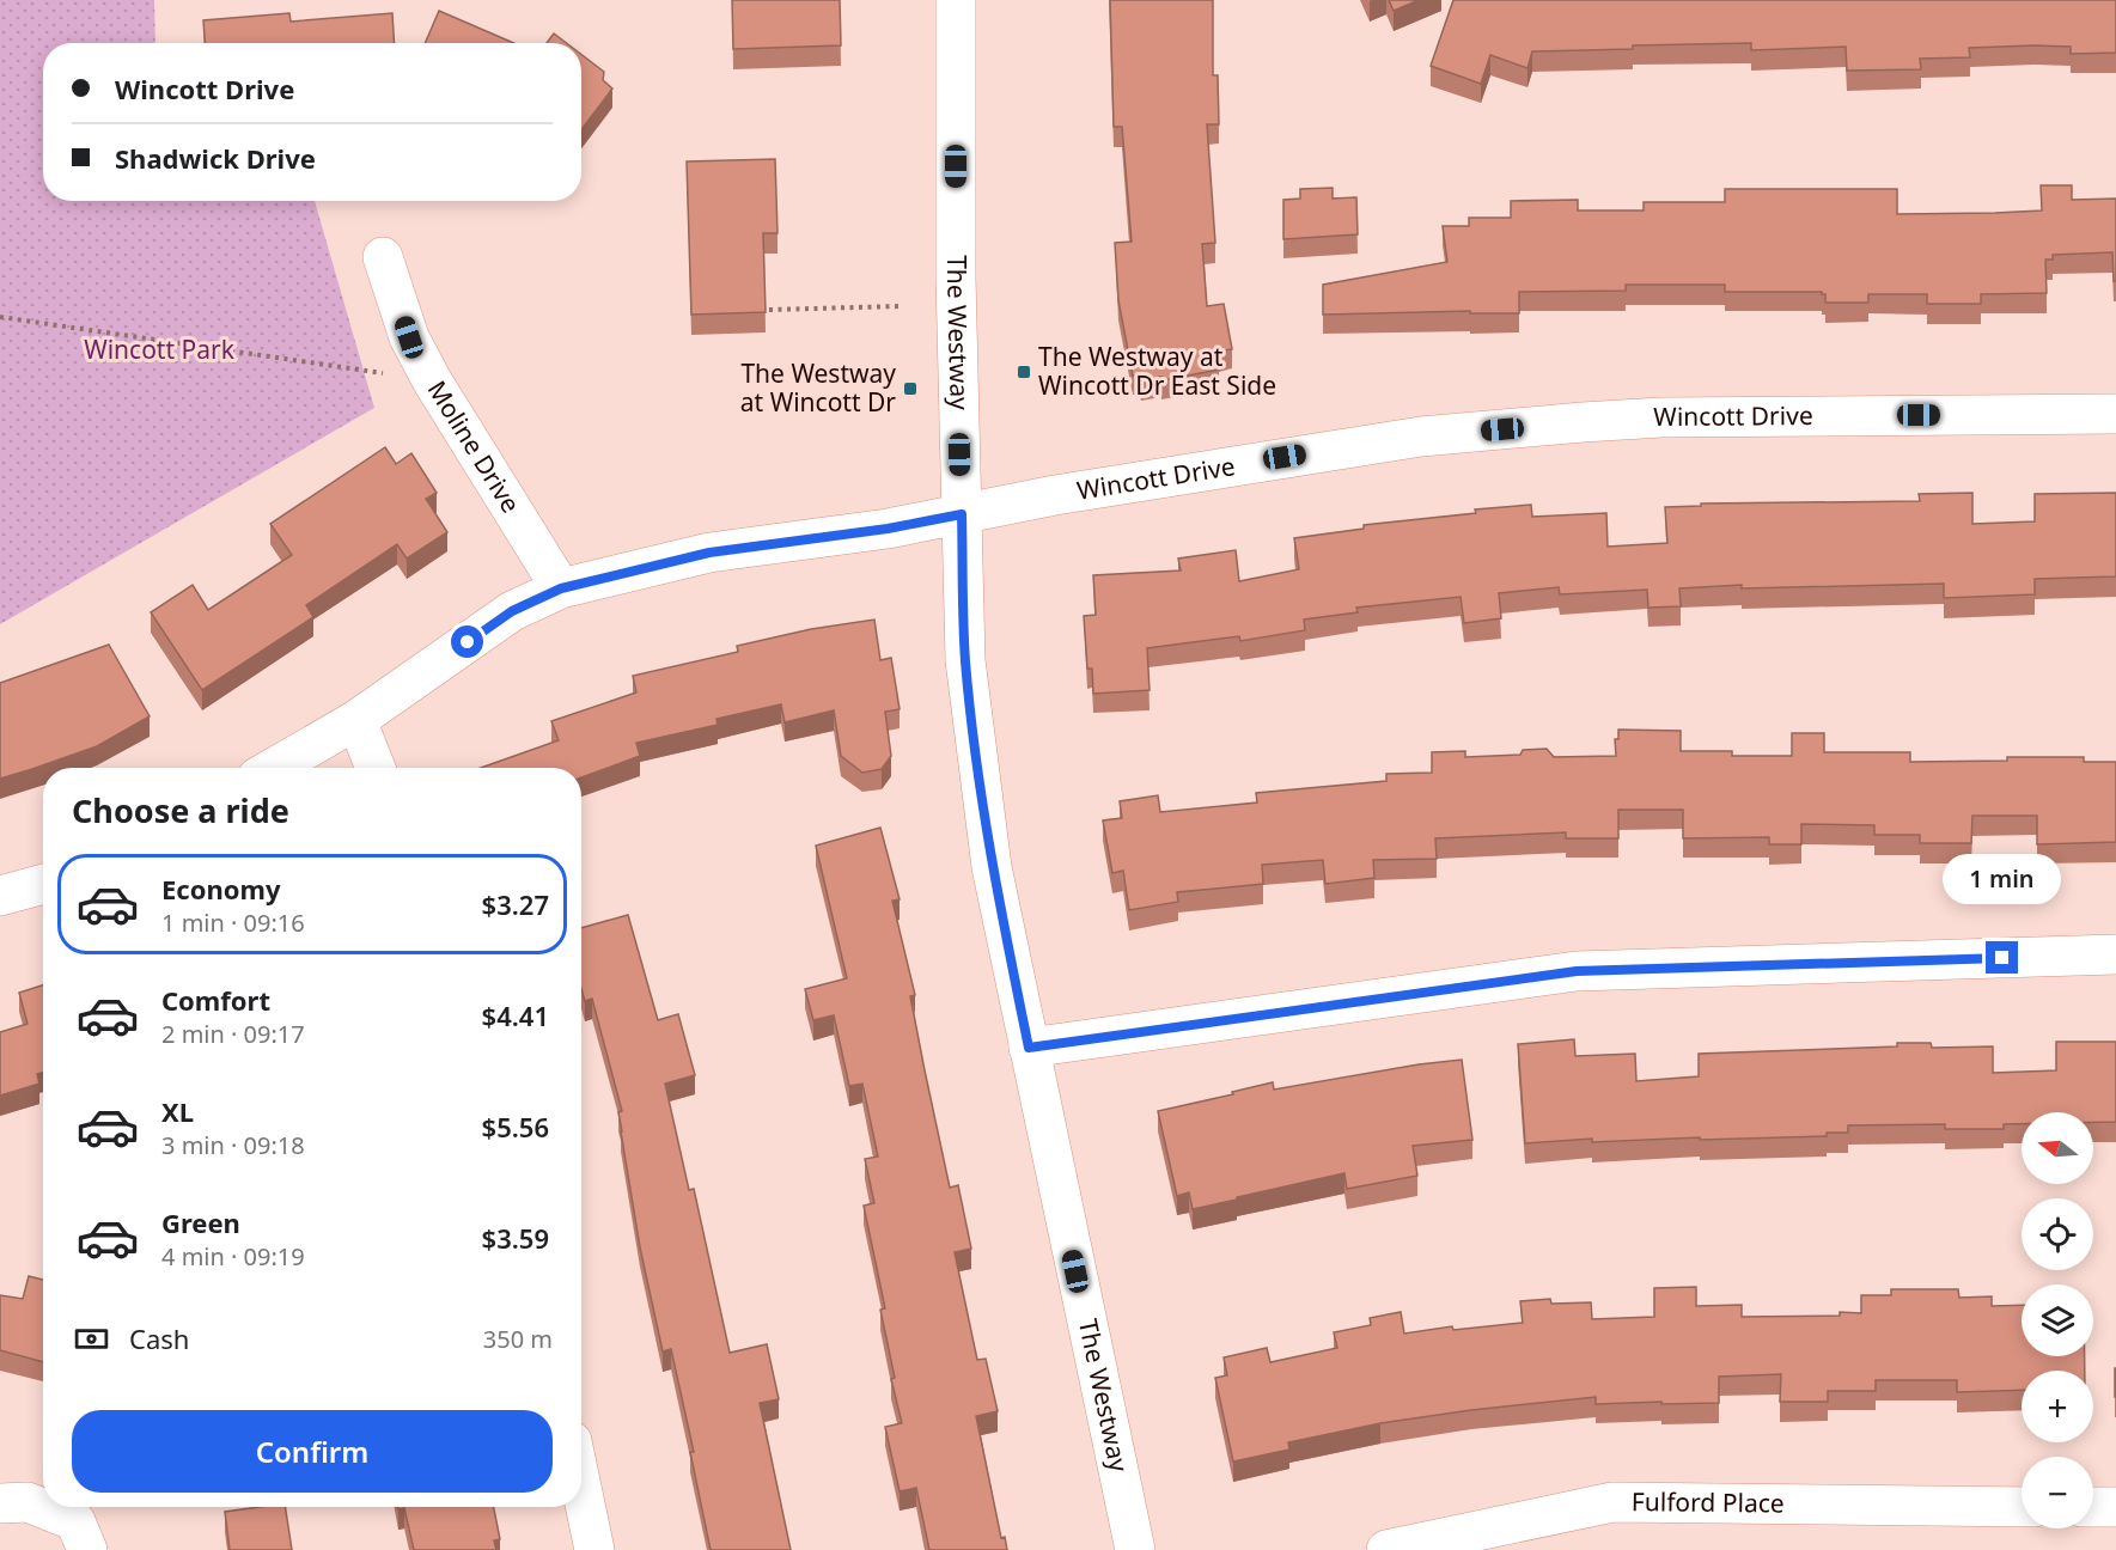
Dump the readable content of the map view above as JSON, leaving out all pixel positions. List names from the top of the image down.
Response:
{
  "streets": {
    "street": [
      "The Westway",
      "Wincott Drive",
      "Moline Drive",
      "Fulford Place"
    ]
  },
  "crossings": [
    ["The Westway", "Wincott Drive"],
    ["Wincott Drive", "Moline Drive"]
  ],
  "parks": ["Wincott Park"],
  "places": {
    "transit": ["The Westway at Wincott Dr East Side", "The Westway at Wincott Dr"]
  },
  "north": "left",
  "page": {
    "banner": ["Wincott Drive", "Shadwick Drive"],
    "heading": "Choose a ride",
    "bubble": "1 min",
    "list": [
      {
        "name": "Economy",
        "note": "1 min · 09:16",
        "value": "$3.27"
      },
      {
        "name": "Comfort",
        "note": "2 min · 09:17",
        "value": "$4.41"
      },
      {
        "name": "XL",
        "note": "3 min · 09:18",
        "value": "$5.56"
      },
      {
        "name": "Green",
        "note": "4 min · 09:19",
        "value": "$3.59"
      }
    ],
    "map_buttons": ["+", "−"],
    "pay": ["Cash", "350 m"],
    "buttons": "Confirm"
  }
}
